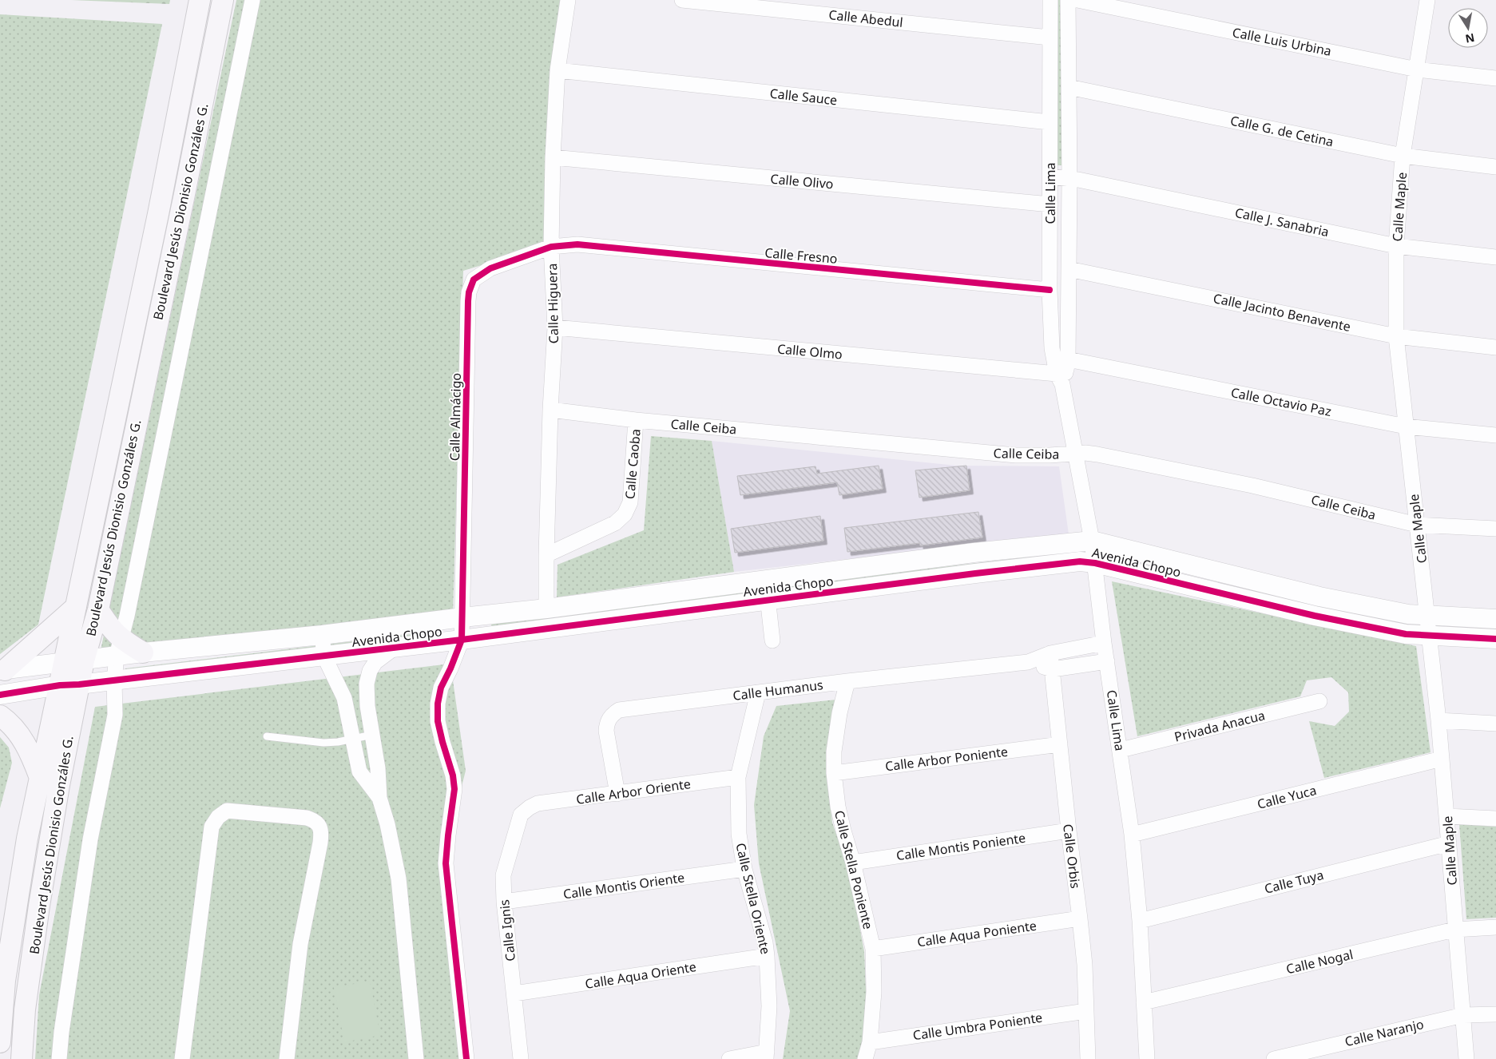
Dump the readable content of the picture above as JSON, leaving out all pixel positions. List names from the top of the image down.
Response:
{
  "streets": {
    "main road": ["Boulevard Jesús Dionisio Gonzáles G."],
    "street": [
      "Calle Abedul",
      "Calle Luis Urbina",
      "Calle Sauce",
      "Calle G. de Cetina",
      "Calle Olivo",
      "Calle Lima",
      "Calle Maple",
      "Calle J. Sanabria",
      "Calle Fresno",
      "Calle Higuera",
      "Calle Jacinto Benavente",
      "Calle Olmo",
      "Calle Octavio Paz",
      "Calle Almácigo",
      "Calle Ceiba",
      "Calle Caoba",
      "Avenida Chopo",
      "Calle Humanus",
      "Privada Anacua",
      "Calle Arbor Poniente",
      "Calle Arbor Oriente",
      "Calle Yuca",
      "Calle Montis Poniente",
      "Calle Orbis",
      "Calle Stella Poniente",
      "Calle Tuya",
      "Calle Montis Oriente",
      "Calle Stella Oriente",
      "Calle Ignis",
      "Calle Aqua Poniente",
      "Calle Nogal",
      "Calle Aqua Oriente",
      "Calle Umbra Poniente",
      "Calle Naranjo"
    ]
  },
  "crossings": [
    ["Calle Abedul", "Calle Lima"],
    ["Calle Luis Urbina", "Calle Lima"],
    ["Calle Luis Urbina", "Calle Maple"],
    ["Calle Sauce", "Calle Lima"],
    ["Calle Sauce", "Calle Higuera"],
    ["Calle G. de Cetina", "Calle Lima"],
    ["Calle G. de Cetina", "Calle Maple"],
    ["Calle Olivo", "Calle Lima"],
    ["Calle Olivo", "Calle Higuera"],
    ["Calle Lima", "Calle J. Sanabria"],
    ["Calle Lima", "Calle Fresno"],
    ["Calle Lima", "Calle Jacinto Benavente"],
    ["Calle Lima", "Calle Olmo"],
    ["Calle Lima", "Calle Octavio Paz"],
    ["Calle Lima", "Calle Ceiba"],
    ["Calle Lima", "Avenida Chopo"],
    ["Calle Lima", "Calle Humanus"],
    ["Calle Lima", "Privada Anacua"],
    ["Calle Lima", "Calle Yuca"],
    ["Calle Lima", "Calle Tuya"],
    ["Calle Lima", "Calle Nogal"],
    ["Calle Maple", "Calle J. Sanabria"],
    ["Calle Maple", "Calle Jacinto Benavente"],
    ["Calle Maple", "Calle Octavio Paz"],
    ["Calle Maple", "Calle Ceiba"],
    ["Calle Maple", "Avenida Chopo"],
    ["Calle Maple", "Calle Yuca"],
    ["Calle Maple", "Calle Tuya"],
    ["Calle Maple", "Calle Nogal"],
    ["Calle Maple", "Calle Naranjo"],
    ["Boulevard Jesús Dionisio Gonzáles G.", "Avenida Chopo"],
    ["Calle Fresno", "Calle Higuera"],
    ["Calle Fresno", "Calle Almácigo"],
    ["Calle Higuera", "Calle Olmo"],
    ["Calle Higuera", "Calle Almácigo"],
    ["Calle Higuera", "Calle Ceiba"],
    ["Calle Higuera", "Calle Caoba"],
    ["Calle Higuera", "Avenida Chopo"],
    ["Calle Olmo", "Calle Octavio Paz"],
    ["Calle Almácigo", "Avenida Chopo"],
    ["Calle Ceiba", "Calle Caoba"],
    ["Calle Humanus", "Calle Arbor Oriente"],
    ["Calle Humanus", "Calle Orbis"],
    ["Calle Humanus", "Calle Stella Poniente"],
    ["Calle Humanus", "Calle Stella Oriente"],
    ["Calle Arbor Poniente", "Calle Orbis"],
    ["Calle Arbor Poniente", "Calle Stella Poniente"],
    ["Calle Arbor Oriente", "Calle Stella Oriente"],
    ["Calle Arbor Oriente", "Calle Ignis"],
    ["Calle Montis Poniente", "Calle Orbis"],
    ["Calle Montis Poniente", "Calle Stella Poniente"],
    ["Calle Orbis", "Calle Aqua Poniente"],
    ["Calle Orbis", "Calle Umbra Poniente"],
    ["Calle Stella Poniente", "Calle Aqua Poniente"],
    ["Calle Stella Poniente", "Calle Umbra Poniente"],
    ["Calle Montis Oriente", "Calle Stella Oriente"],
    ["Calle Montis Oriente", "Calle Ignis"],
    ["Calle Stella Oriente", "Calle Aqua Oriente"],
    ["Calle Ignis", "Calle Aqua Oriente"]
  ],
  "north": "bottom"
}
